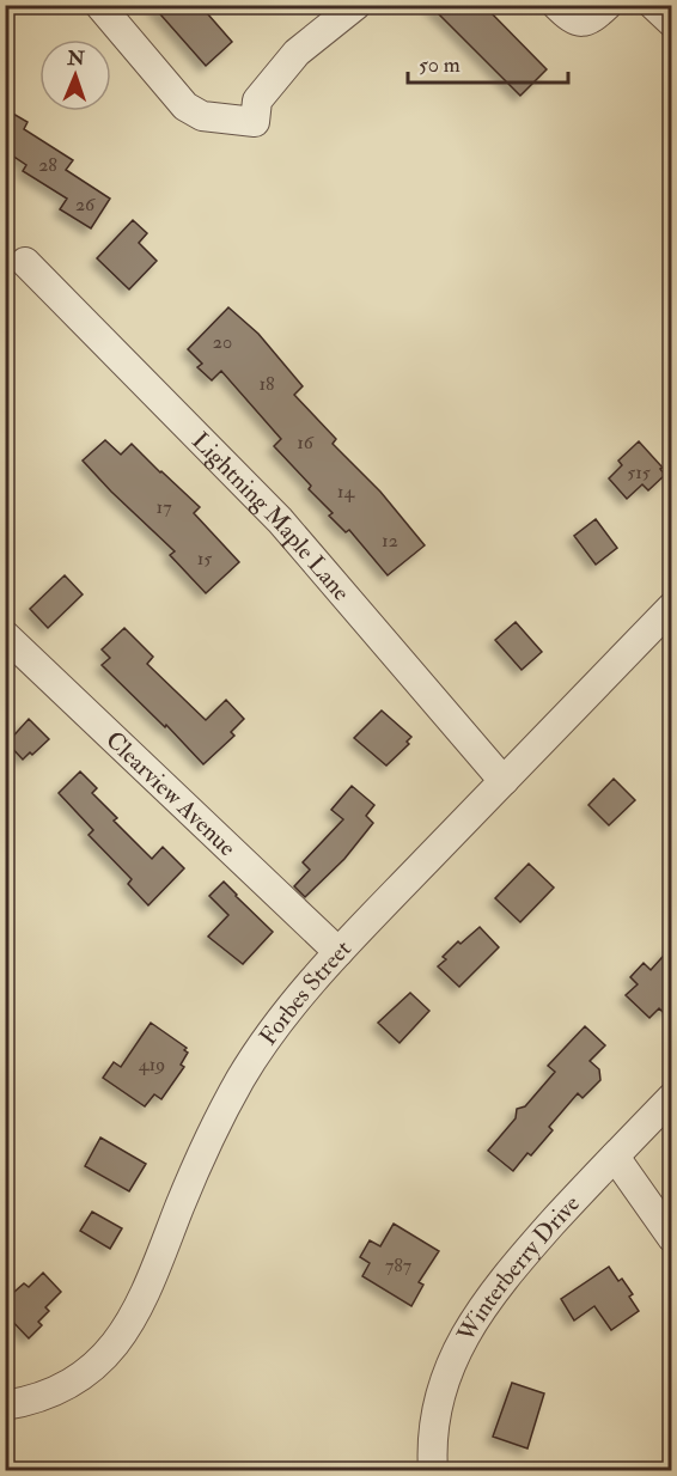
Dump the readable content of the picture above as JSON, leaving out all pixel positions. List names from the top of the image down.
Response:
{
  "streets": {
    "street": [
      "Lightning Maple Lane",
      "Clearview Avenue",
      "Forbes Street",
      "Winterberry Drive"
    ]
  },
  "crossings": [
    ["Lightning Maple Lane", "Forbes Street"],
    ["Clearview Avenue", "Forbes Street"]
  ],
  "house_numbers": [
    "28",
    "26",
    "20",
    "18",
    "16",
    "515",
    "14",
    "17",
    "12",
    "15",
    "419",
    "787"
  ],
  "scale_bar": "50 m",
  "north": "top"
}
